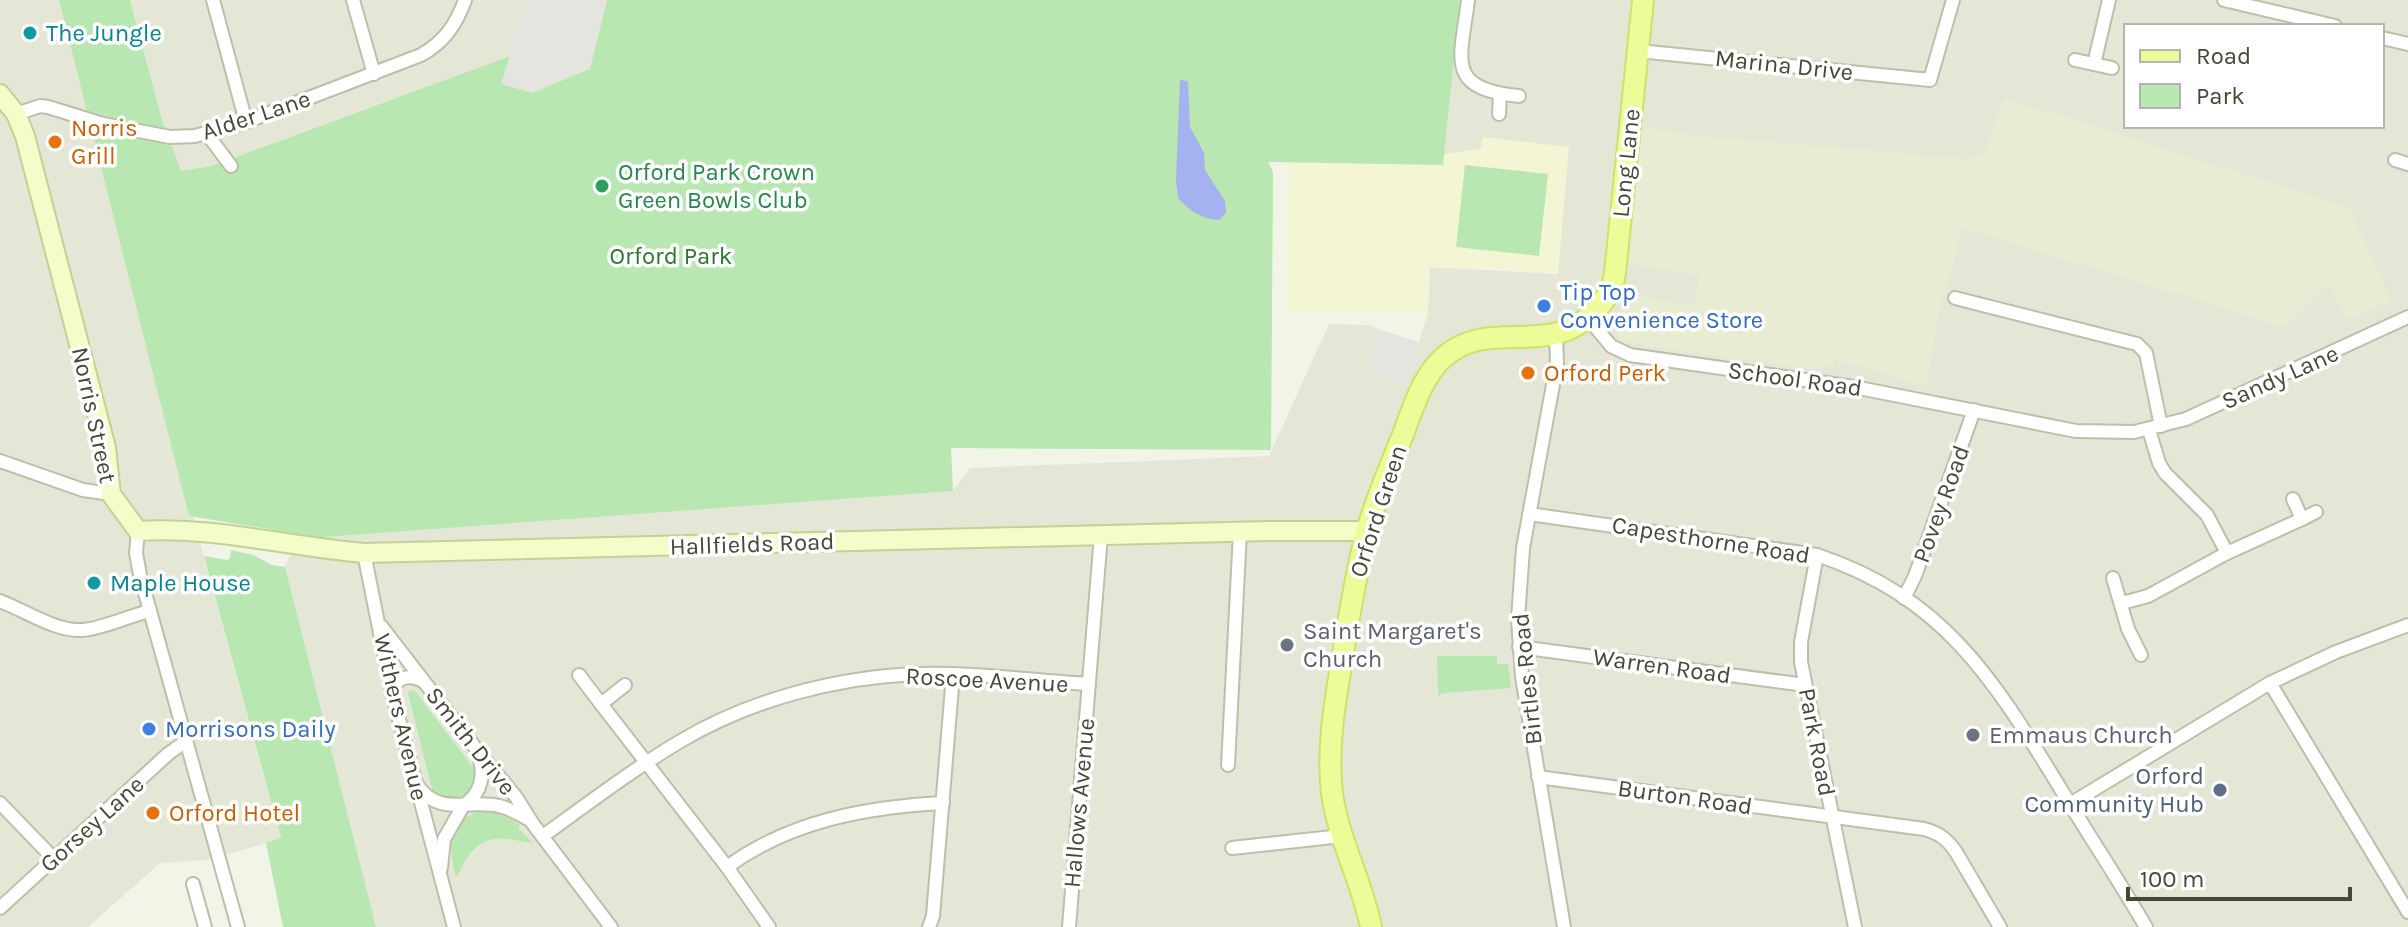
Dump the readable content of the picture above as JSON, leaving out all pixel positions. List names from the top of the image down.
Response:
{
  "streets": {
    "main road": ["Long Lane", "Orford Green"],
    "street": [
      "Marina Drive",
      "Alder Lane",
      "Sandy Lane",
      "School Road",
      "Norris Street",
      "Povey Road",
      "Capesthorne Road",
      "Hallfields Road",
      "Warren Road",
      "Birtles Road",
      "Roscoe Avenue",
      "Withers Avenue",
      "Smith Drive",
      "Park Road",
      "Burton Road",
      "Hallows Avenue",
      "Gorsey Lane"
    ]
  },
  "crossings": [
    ["Marina Drive", "Long Lane"],
    ["Alder Lane", "Norris Street"],
    ["Long Lane", "School Road"],
    ["Sandy Lane", "School Road"],
    ["School Road", "Povey Road"],
    ["Norris Street", "Hallfields Road"],
    ["Povey Road", "Capesthorne Road"],
    ["Orford Green", "Hallfields Road"],
    ["Orford Green", "Birtles Road"],
    ["Capesthorne Road", "Birtles Road"],
    ["Capesthorne Road", "Park Road"],
    ["Hallfields Road", "Withers Avenue"],
    ["Hallfields Road", "Hallows Avenue"],
    ["Warren Road", "Birtles Road"],
    ["Warren Road", "Park Road"],
    ["Birtles Road", "Burton Road"],
    ["Roscoe Avenue", "Smith Drive"],
    ["Roscoe Avenue", "Hallows Avenue"],
    ["Withers Avenue", "Smith Drive"],
    ["Park Road", "Burton Road"]
  ],
  "parks": ["Orford Park"],
  "places": [
    "The Jungle",
    "Norris Grill",
    "Orford Park Crown Green Bowls Club",
    "Tip Top Convenience Store",
    "Orford Perk",
    "Maple House",
    "Saint Margaret's Church",
    "Morrisons Daily",
    "Emmaus Church",
    "Orford Community Hub",
    "Orford Hotel"
  ],
  "legend": ["Road", "Park"],
  "scale_bar": "100 m"
}
